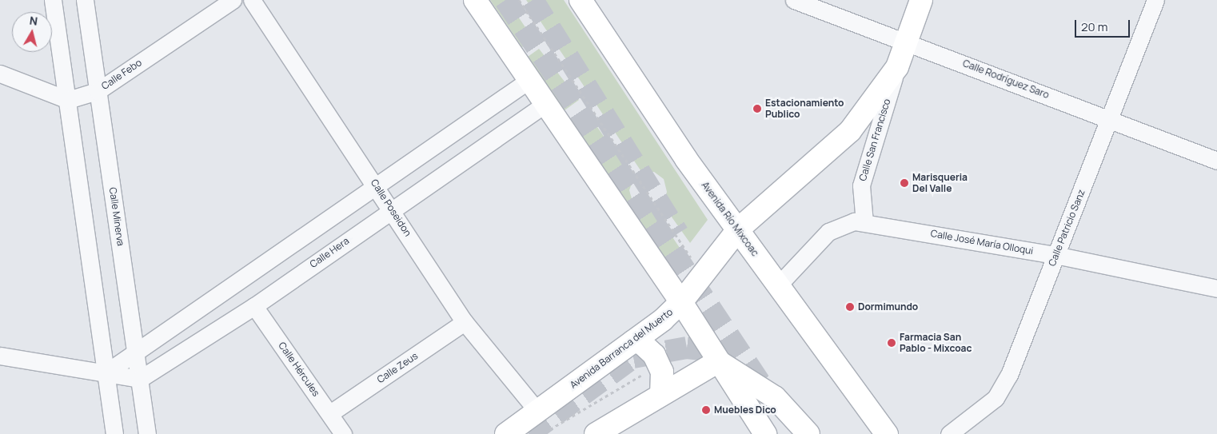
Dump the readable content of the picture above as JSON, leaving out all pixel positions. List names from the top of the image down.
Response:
{
  "streets": {
    "main road": ["Calle San Francisco", "Avenida Río Mixcoac", "Avenida Barranca del Muerto"],
    "street": [
      "Calle Febo",
      "Calle Rodríguez Saro",
      "Calle Poseidon",
      "Calle Minerva",
      "Calle Patricio Sanz",
      "Calle José María Olloqui",
      "Calle Hera",
      "Calle Zeus",
      "Calle Hércules"
    ]
  },
  "crossings": [
    ["Calle Febo", "Calle Minerva"],
    ["Calle Rodríguez Saro", "Calle San Francisco"],
    ["Calle Rodríguez Saro", "Calle Patricio Sanz"],
    ["Calle San Francisco", "Avenida Río Mixcoac"],
    ["Calle San Francisco", "Calle José María Olloqui"],
    ["Calle San Francisco", "Avenida Barranca del Muerto"],
    ["Calle Poseidon", "Calle Hera"],
    ["Calle Poseidon", "Avenida Barranca del Muerto"],
    ["Calle Poseidon", "Calle Zeus"],
    ["Calle Minerva", "Calle Hera"],
    ["Avenida Río Mixcoac", "Avenida Barranca del Muerto"],
    ["Calle Patricio Sanz", "Calle José María Olloqui"],
    ["Calle Hera", "Calle Hércules"],
    ["Calle Zeus", "Calle Hércules"]
  ],
  "places": [
    "Estacionamiento Publico",
    "Marisqueria Del Valle",
    "Dormimundo",
    "Farmacia San Pablo - Mixcoac",
    "Muebles Dico"
  ],
  "scale_bar": "20 m",
  "north": "top"
}
